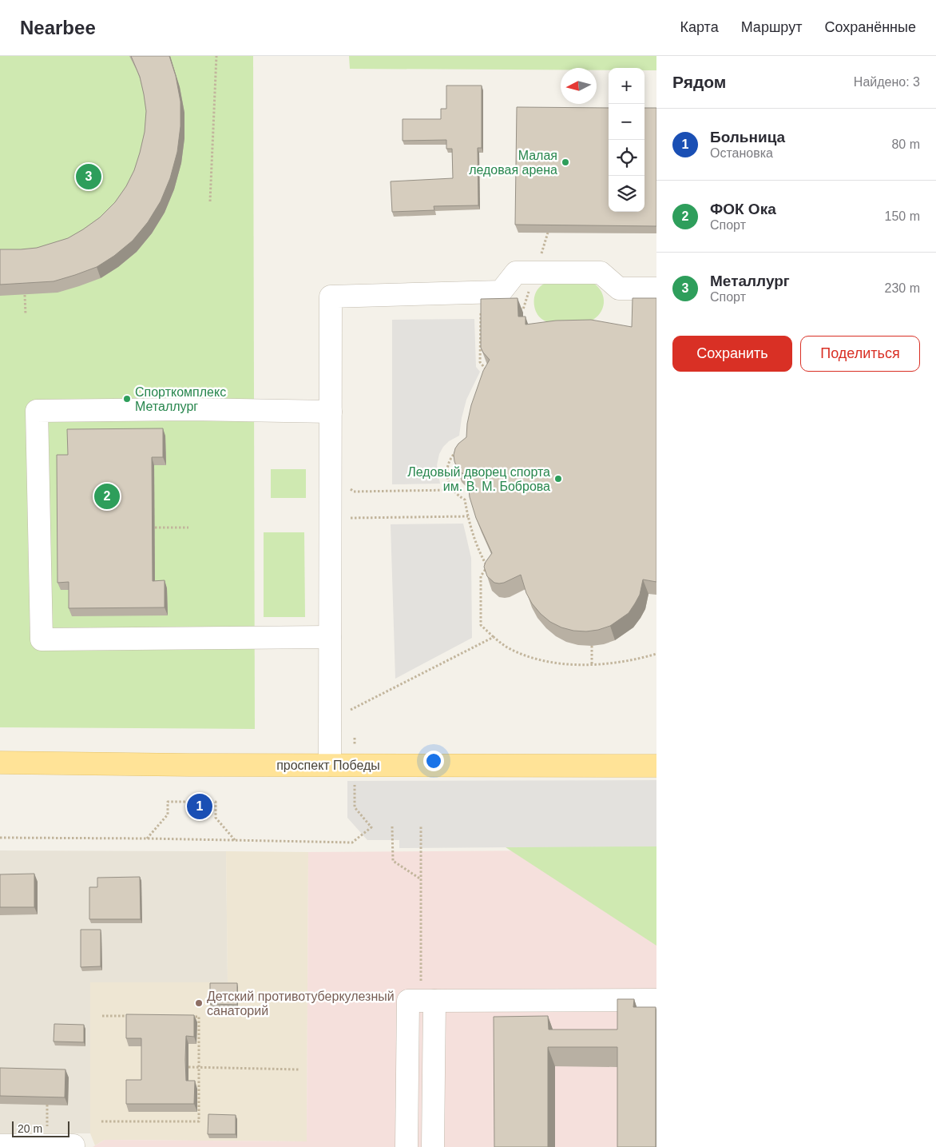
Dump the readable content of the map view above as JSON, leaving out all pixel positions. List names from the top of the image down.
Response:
{
  "streets": {
    "main road": ["проспект Победы"]
  },
  "places": [
    "Малая ледовая арена",
    "Спорткомплекс Металлург",
    "Ледовый дворец спорта им. В. М. Боброва",
    "Детский противотуберкулезный санаторий"
  ],
  "scale_bar": "20 m",
  "north": "left",
  "page": {
    "header": "Nearbee",
    "nav": ["Карта", "Маршрут", "Сохранённые"],
    "heading": ["Рядом", "Найдено: 3"],
    "map_buttons": ["+", "−"],
    "list": [
      {
        "mark": "1",
        "name": "Больница",
        "note": "Остановка",
        "value": "80 m"
      },
      {
        "mark": "2",
        "name": "ФОК Ока",
        "note": "Спорт",
        "value": "150 m"
      },
      {
        "mark": "3",
        "name": "Металлург",
        "note": "Спорт",
        "value": "230 m"
      }
    ],
    "pins": ["3", "2", "1"],
    "buttons": ["Сохранить", "Поделиться"],
    "scale": "20 m"
  }
}
